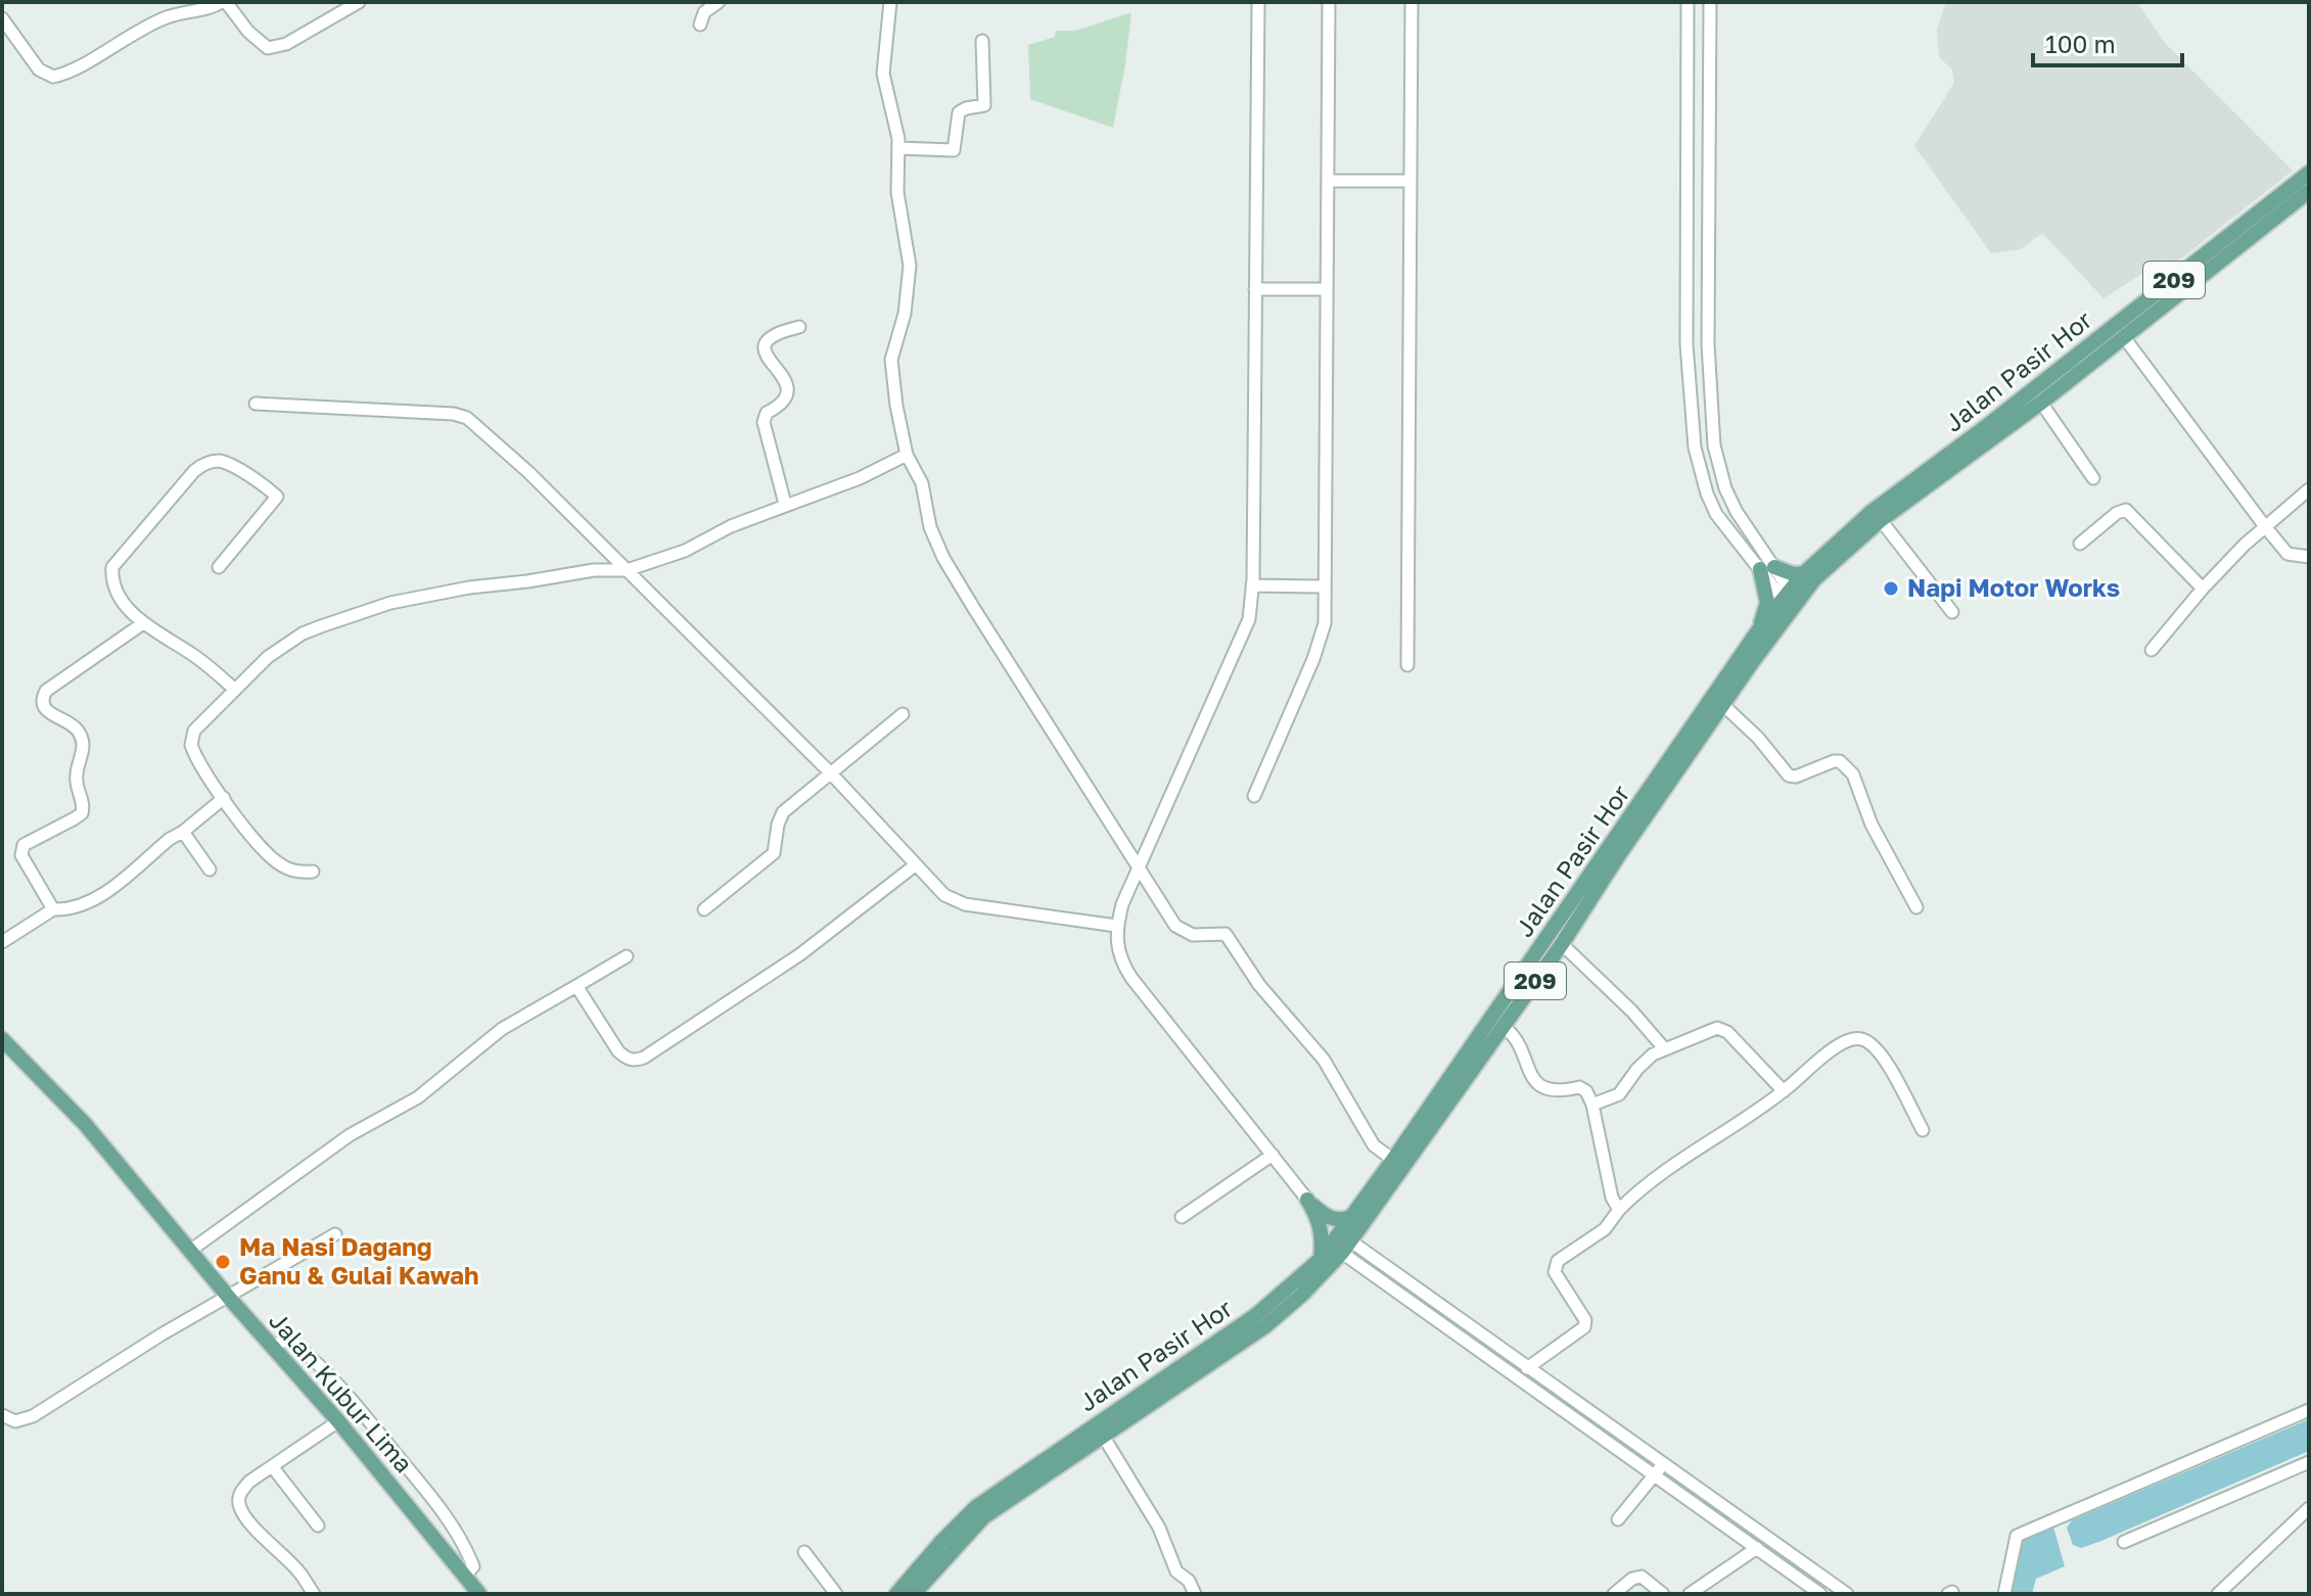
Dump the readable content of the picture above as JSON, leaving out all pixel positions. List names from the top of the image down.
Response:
{
  "streets": {
    "main road": ["209", "Jalan Pasir Hor", "Jalan Kubur Lima"]
  },
  "places": ["Napi Motor Works", "Ma Nasi Dagang Ganu & Gulai Kawah"],
  "scale_bar": "100 m"
}
